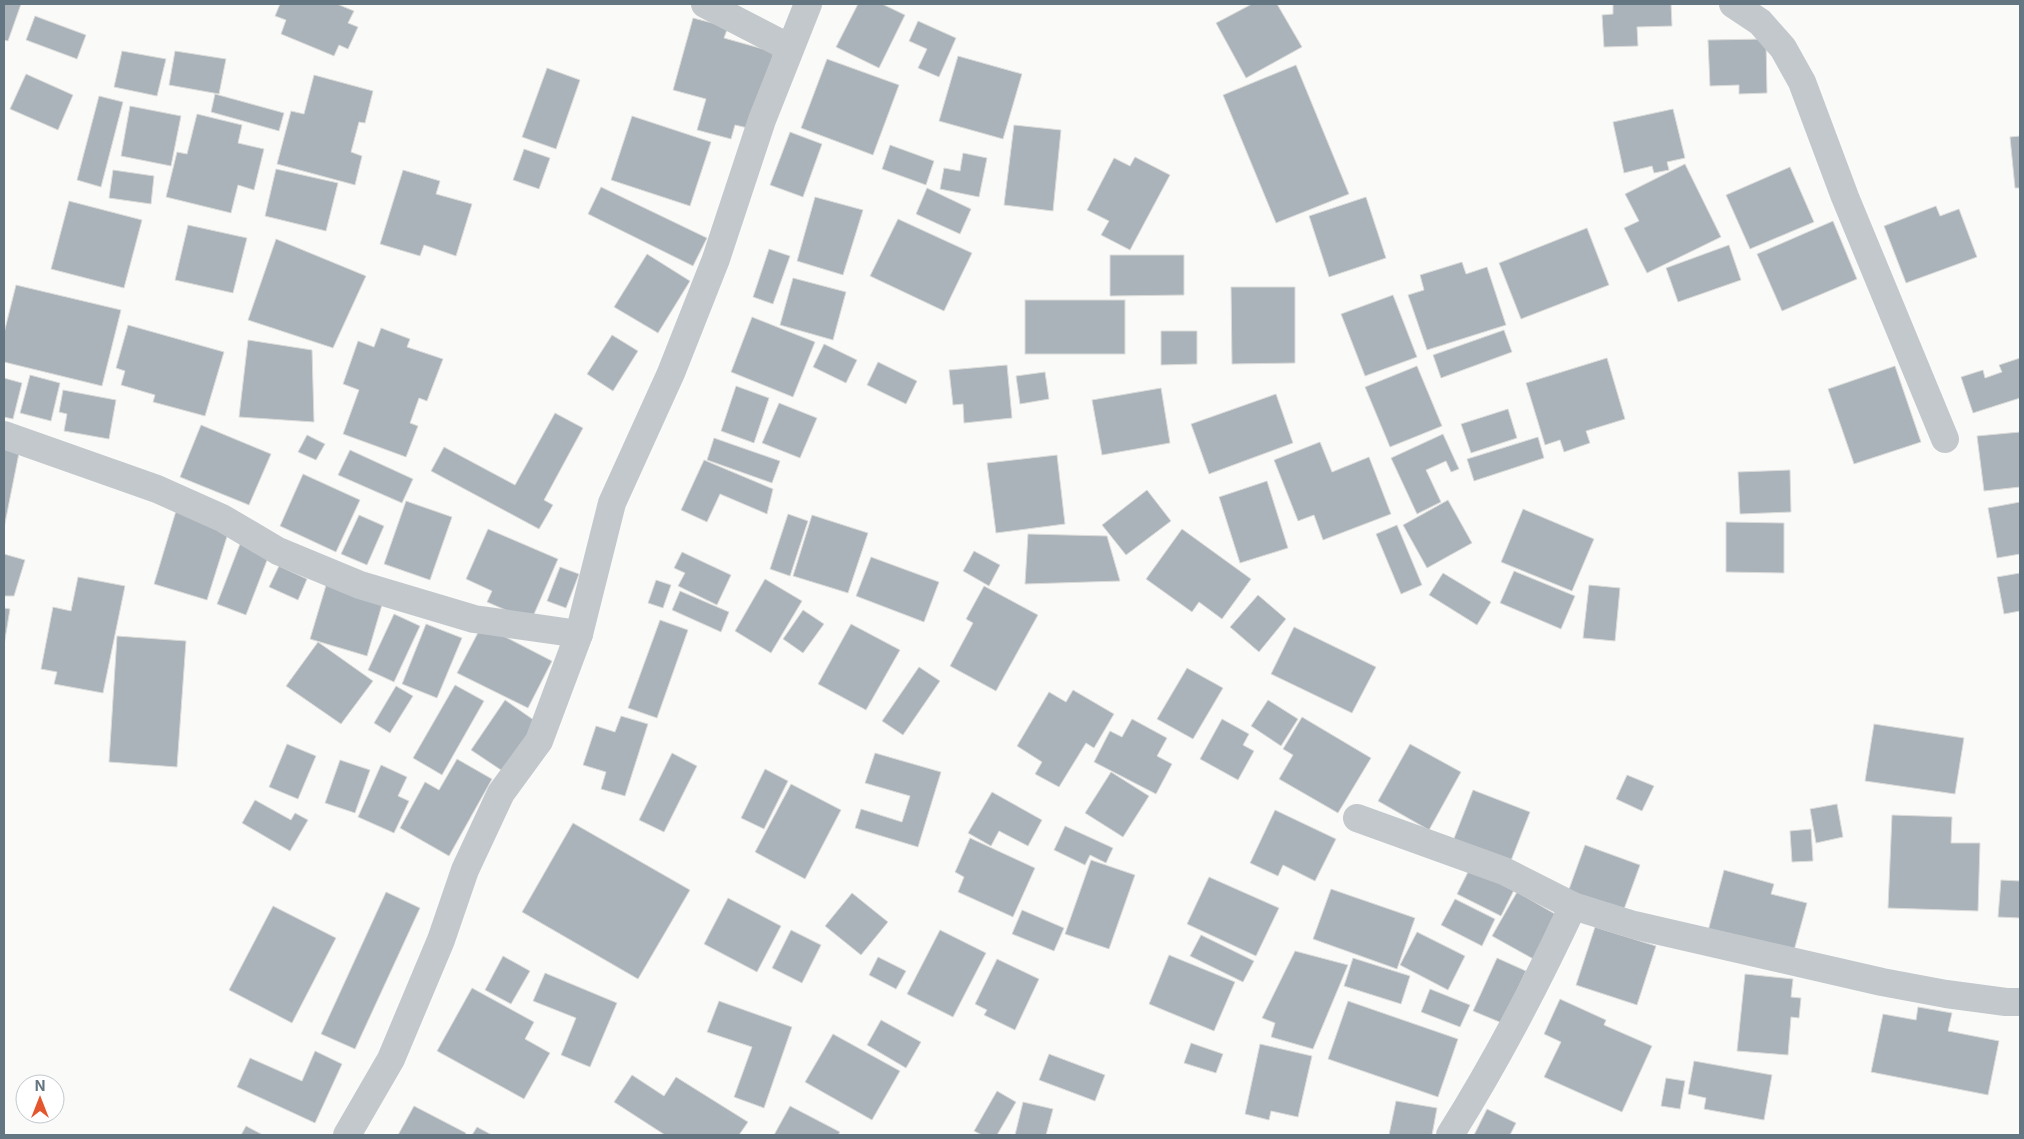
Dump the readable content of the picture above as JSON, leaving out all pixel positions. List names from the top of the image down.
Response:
{
  "north": "top"
}
